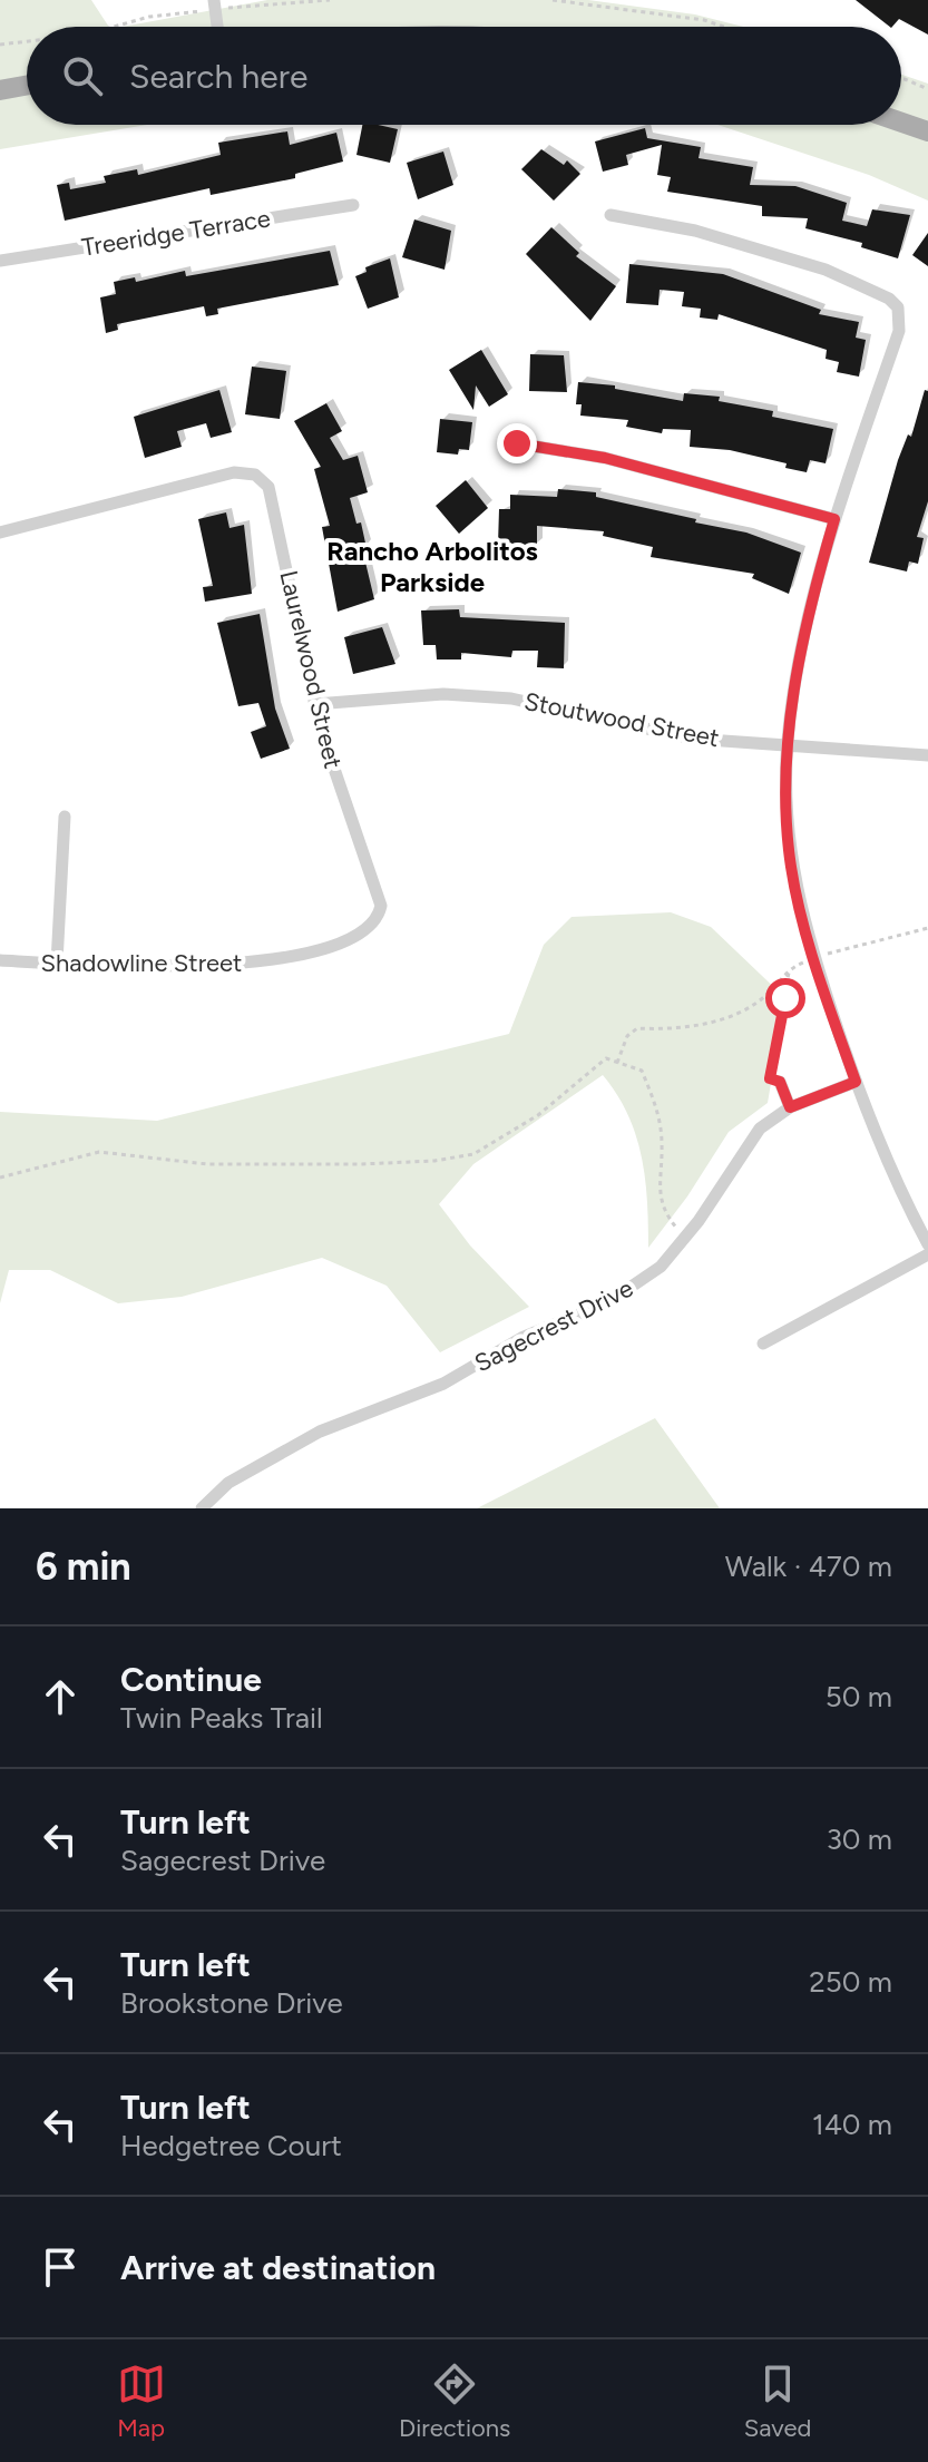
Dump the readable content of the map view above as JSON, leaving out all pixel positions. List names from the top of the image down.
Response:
{
  "streets": {
    "street": [
      "Treeridge Terrace",
      "Laurelwood Street",
      "Stoutwood Street",
      "Shadowline Street",
      "Sagecrest Drive"
    ]
  },
  "crossings": [
    ["Laurelwood Street", "Stoutwood Street"],
    ["Laurelwood Street", "Shadowline Street"]
  ],
  "districts": ["Rancho Arbolitos Parkside"],
  "page": {
    "search": "Search here",
    "heading": ["6 min", "Walk · 470 m"],
    "list": [
      ["Continue", "Twin Peaks Trail", "50 m"],
      ["Turn left", "Sagecrest Drive", "30 m"],
      ["Turn left", "Brookstone Drive", "250 m"],
      ["Turn left", "Hedgetree Court", "140 m"],
      "Arrive at destination"
    ],
    "nav": ["Map", "Directions", "Saved"]
  }
}
